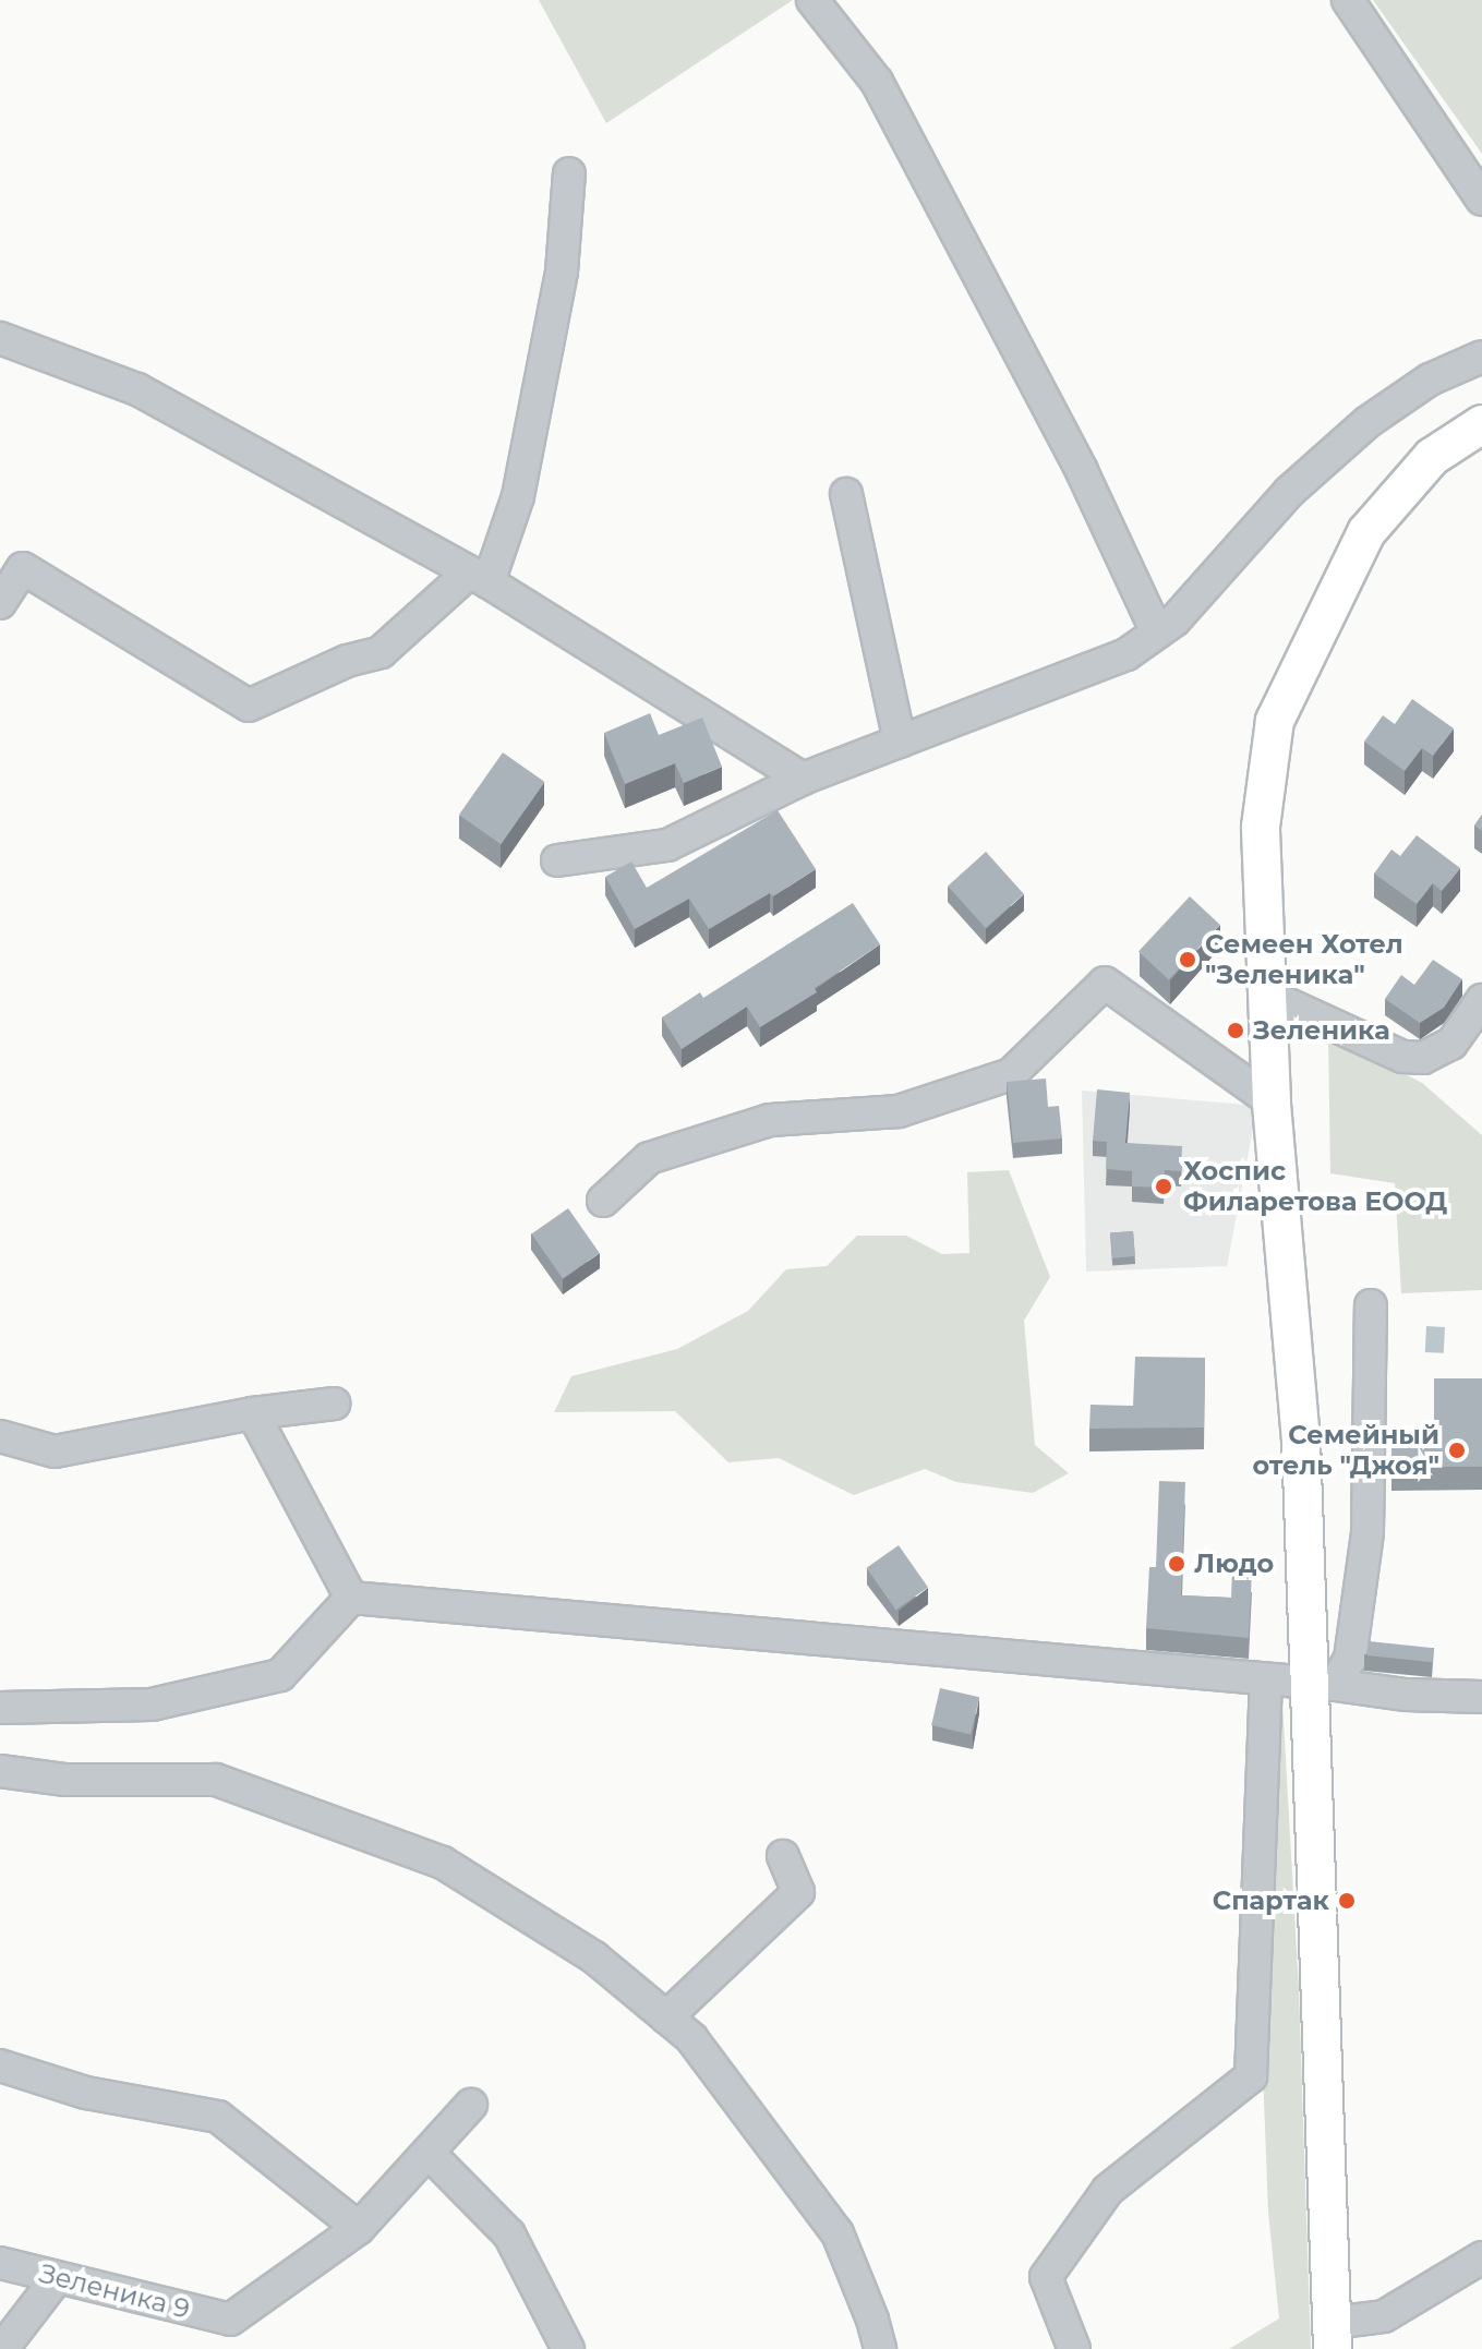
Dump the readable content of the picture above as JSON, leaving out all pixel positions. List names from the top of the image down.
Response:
{
  "streets": {
    "street": ["Зеленика 9"]
  },
  "places": [
    "Семеен Хотел \"Зеленика\"",
    "Зеленика",
    "Хоспис Филаретова ЕООД",
    "Семейный отель \"Джоя\"",
    "Людо",
    "Спартак"
  ]
}
